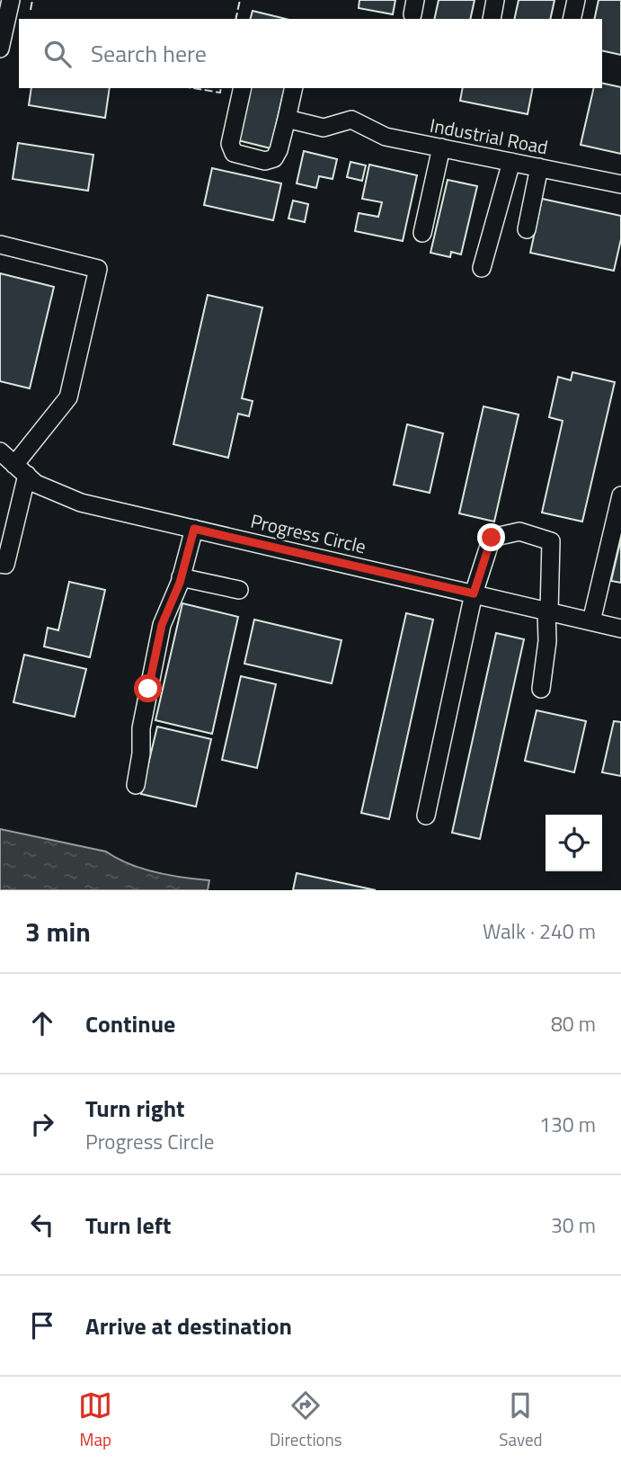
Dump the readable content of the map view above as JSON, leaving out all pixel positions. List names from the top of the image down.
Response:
{
  "streets": {
    "street": ["Industrial Road", "Progress Circle"]
  },
  "page": {
    "search": "Search here",
    "heading": ["3 min", "Walk · 240 m"],
    "list": [
      ["Continue", "80 m"],
      ["Turn right", "Progress Circle", "130 m"],
      ["Turn left", "30 m"],
      "Arrive at destination"
    ],
    "nav": ["Map", "Directions", "Saved"]
  }
}
